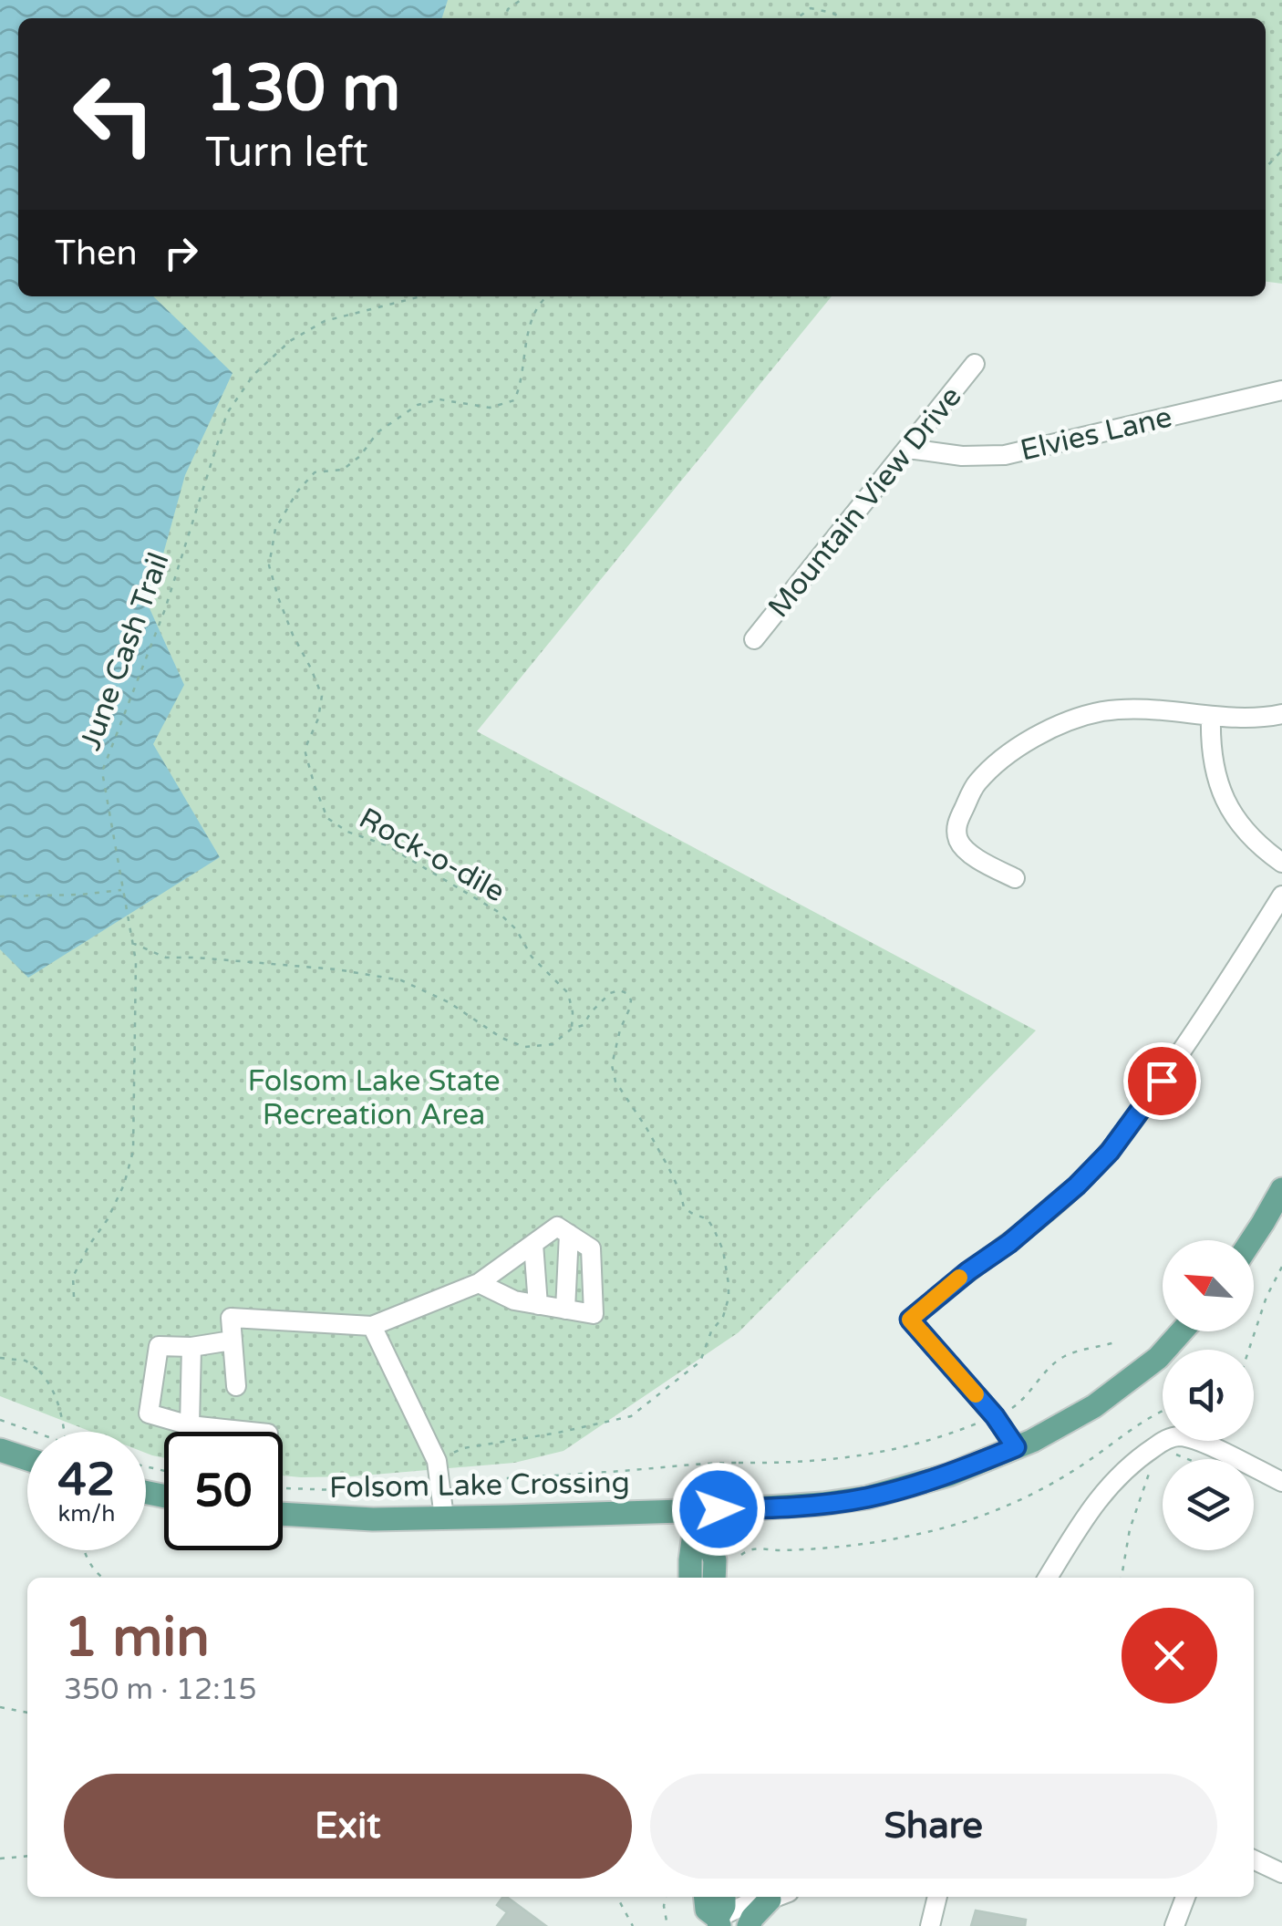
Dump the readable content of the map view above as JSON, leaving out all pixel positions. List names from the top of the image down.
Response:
{
  "streets": {
    "main road": ["Folsom Lake Crossing"],
    "street": ["Elvies Lane", "Mountain View Drive"],
    "path": ["June Cash Trail", "Rock-o-dile"]
  },
  "crossings": [
    ["Elvies Lane", "Mountain View Drive"]
  ],
  "parks": ["Folsom Lake State Recreation Area"],
  "north": "top left",
  "page": {
    "turn": ["130 m", "Turn left"],
    "then": "Then",
    "speed": "42 km/h",
    "limit": "50",
    "heading": ["1 min", "350 m · 12:15"],
    "buttons": ["Exit", "Share"]
  }
}
